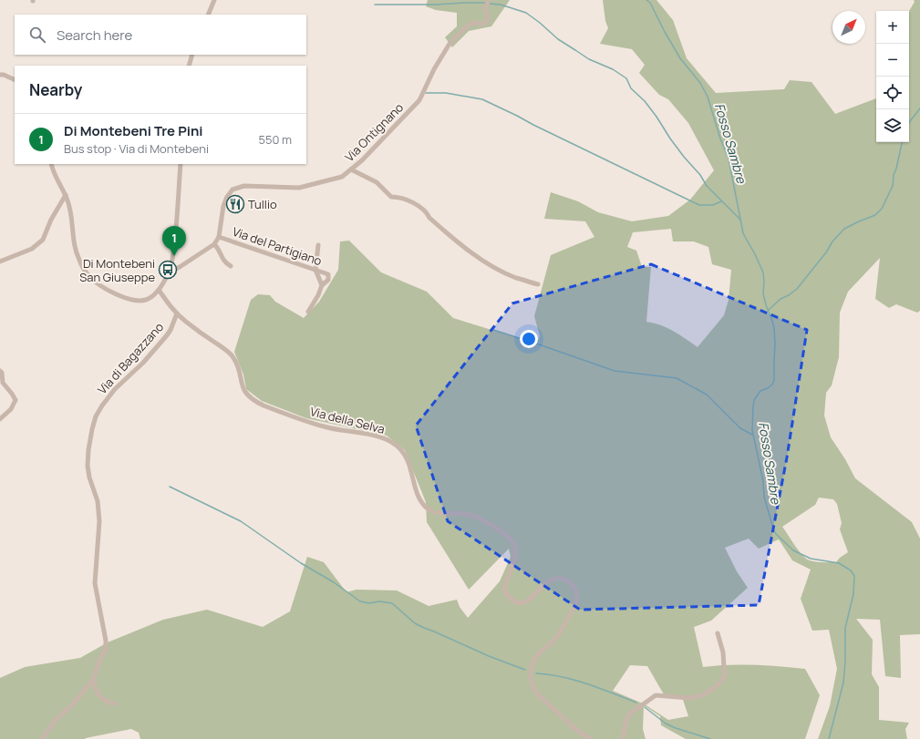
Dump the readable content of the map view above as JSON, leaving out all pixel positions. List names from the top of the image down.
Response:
{
  "streets": {
    "street": [
      "Via Ontignano",
      "Via del Partigiano",
      "Via di Bagazzano",
      "Via della Selva"
    ]
  },
  "crossings": [
    ["Via Ontignano", "Via del Partigiano"],
    ["Via di Bagazzano", "Via della Selva"]
  ],
  "water": ["Fosso Sambre"],
  "places": {
    "restaurant": ["Tullio"],
    "bus stop": ["Di Montebeni San Giuseppe"]
  },
  "north": "top right",
  "page": {
    "map_buttons": ["+", "−"],
    "search": "Search here",
    "heading": "Nearby",
    "list": [
      {
        "mark": "1",
        "name": "Di Montebeni Tre Pini",
        "note": "Bus stop · Via di Montebeni",
        "value": "550 m"
      }
    ],
    "pins": "1"
  }
}
